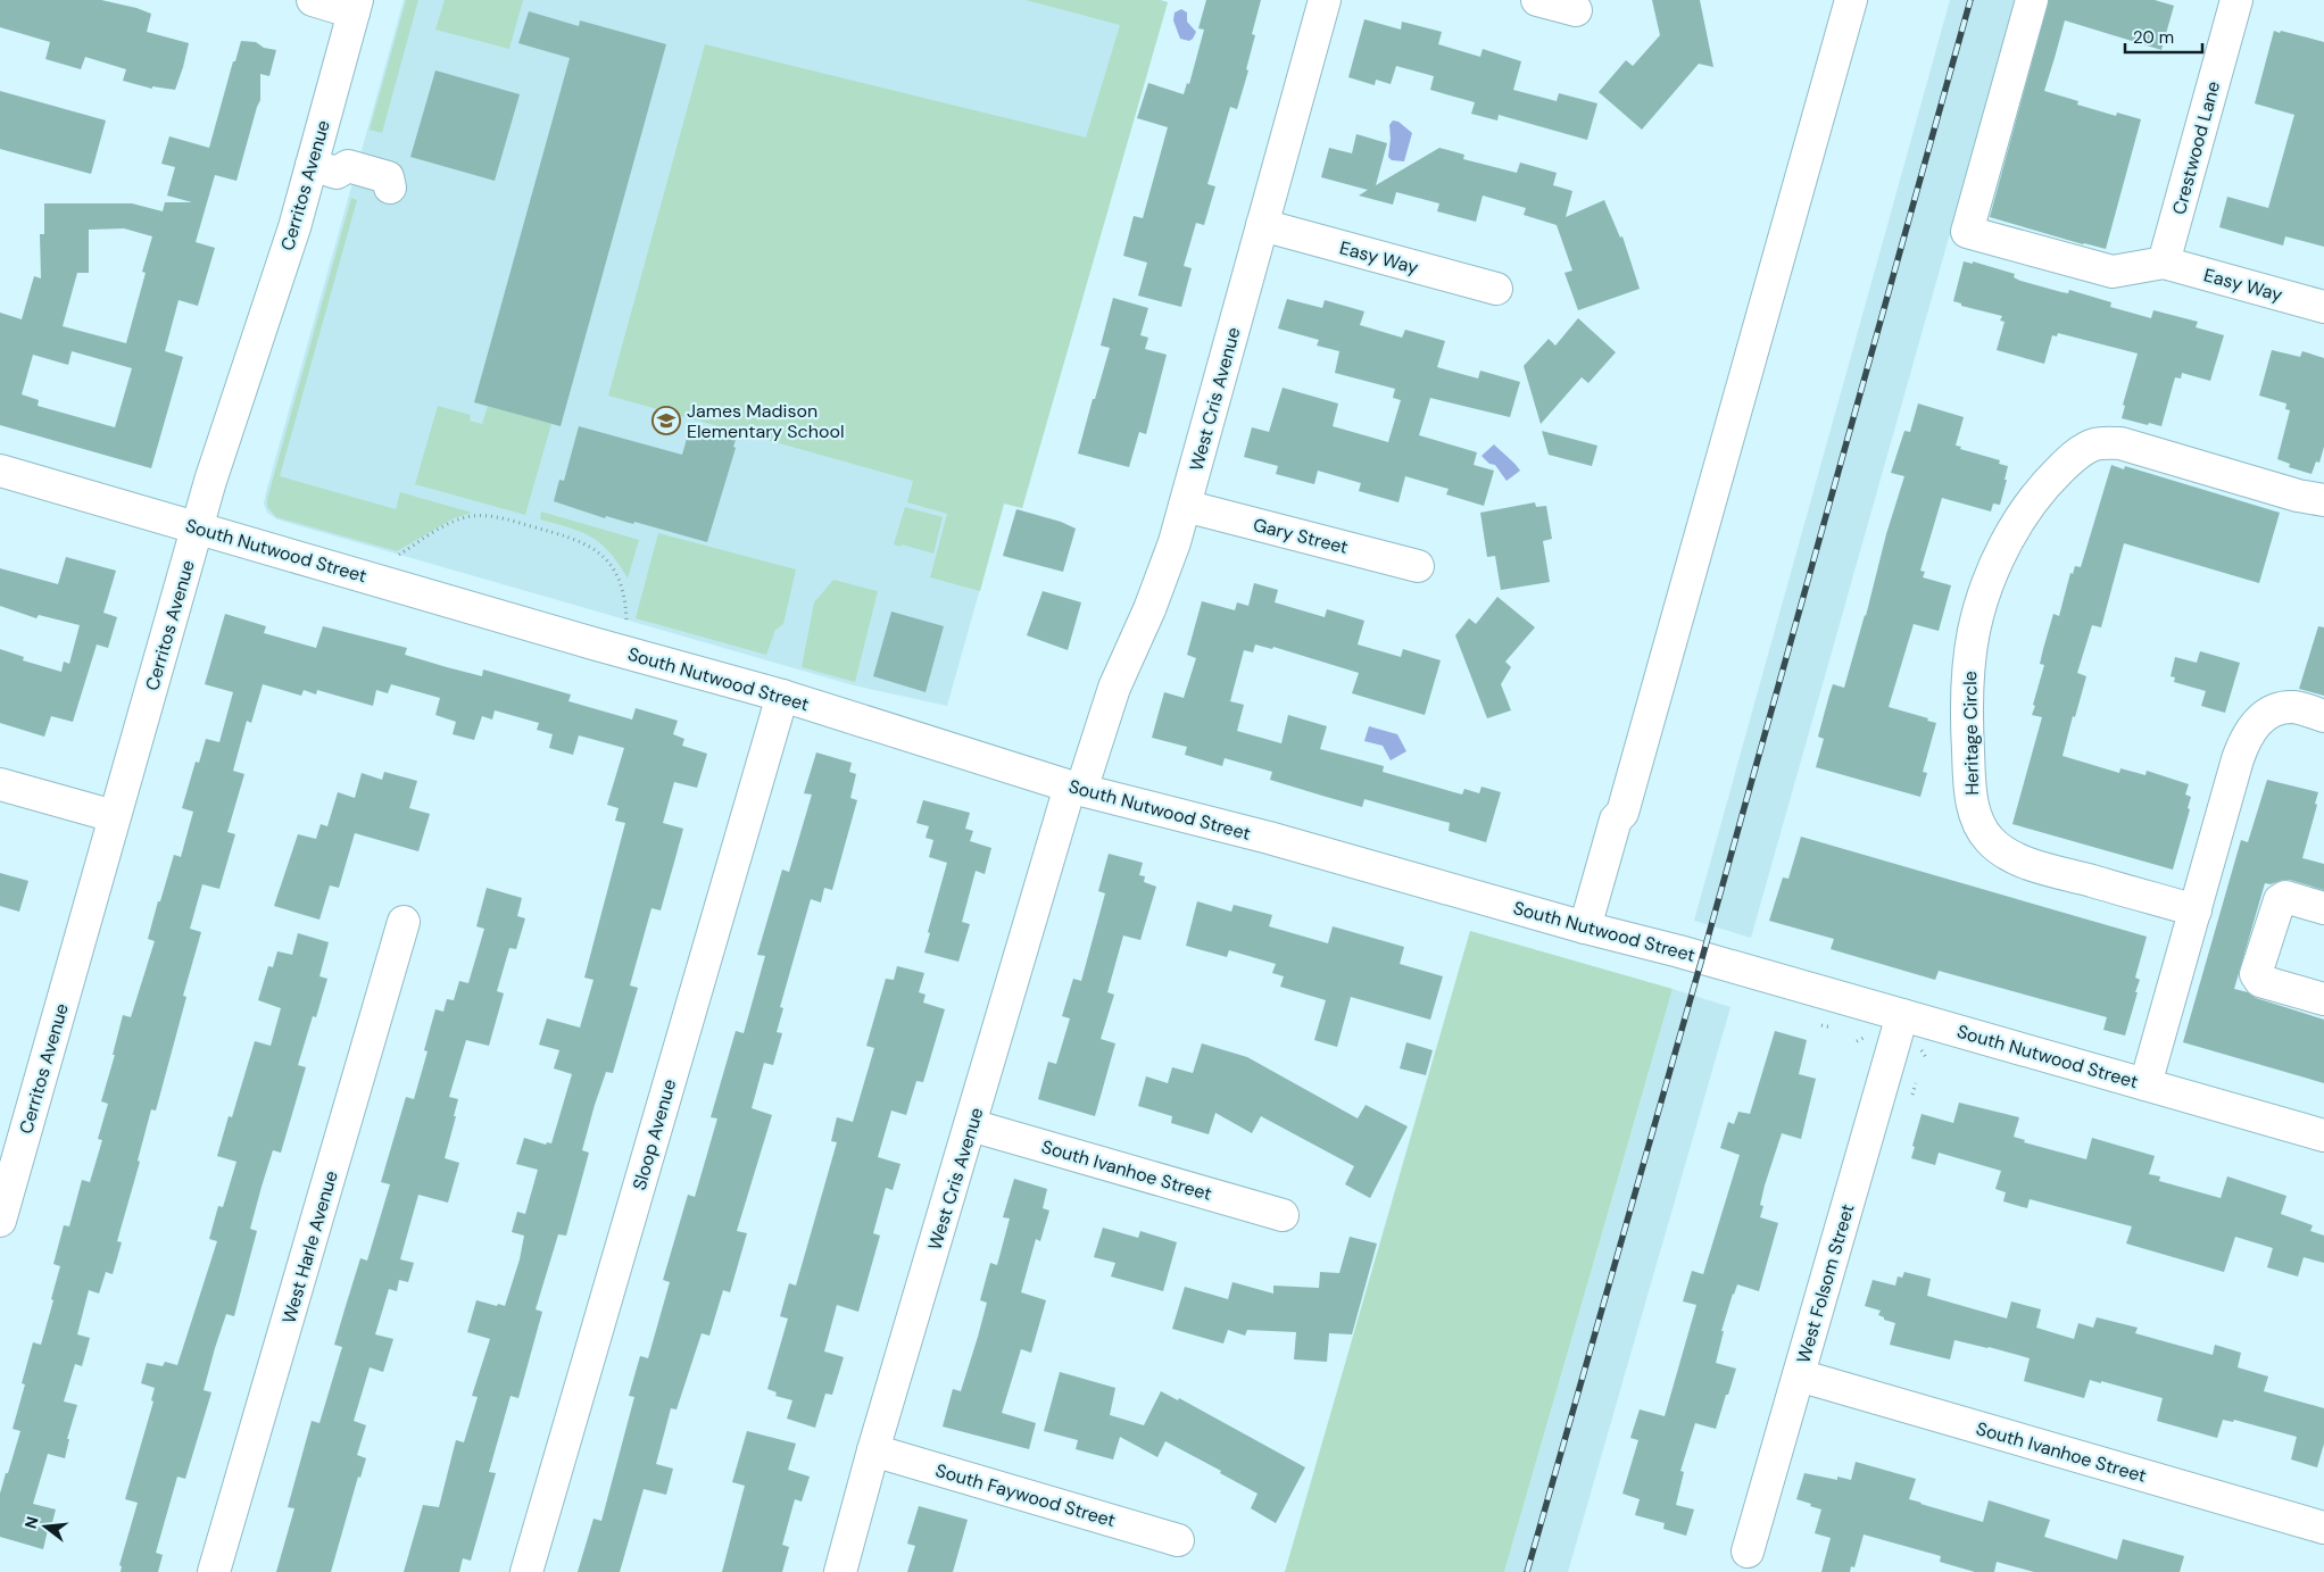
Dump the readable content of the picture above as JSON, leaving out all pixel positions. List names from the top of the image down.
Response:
{
  "streets": {
    "street": [
      "Crestwood Lane",
      "Cerritos Avenue",
      "Easy Way",
      "West Cris Avenue",
      "Gary Street",
      "South Nutwood Street",
      "Heritage Circle",
      "Sloop Avenue",
      "South Ivanhoe Street",
      "West Harle Avenue",
      "West Folsom Street",
      "South Faywood Street"
    ]
  },
  "crossings": [
    ["Crestwood Lane", "Easy Way"],
    ["Cerritos Avenue", "South Nutwood Street"],
    ["Easy Way", "West Cris Avenue"],
    ["West Cris Avenue", "Gary Street"],
    ["West Cris Avenue", "South Nutwood Street"],
    ["West Cris Avenue", "South Ivanhoe Street"],
    ["West Cris Avenue", "South Faywood Street"],
    ["South Nutwood Street", "Sloop Avenue"],
    ["South Nutwood Street", "West Folsom Street"],
    ["South Ivanhoe Street", "West Folsom Street"]
  ],
  "places": {
    "school or university": ["James Madison Elementary School"]
  },
  "scale_bar": "20 m",
  "north": "left"
}
